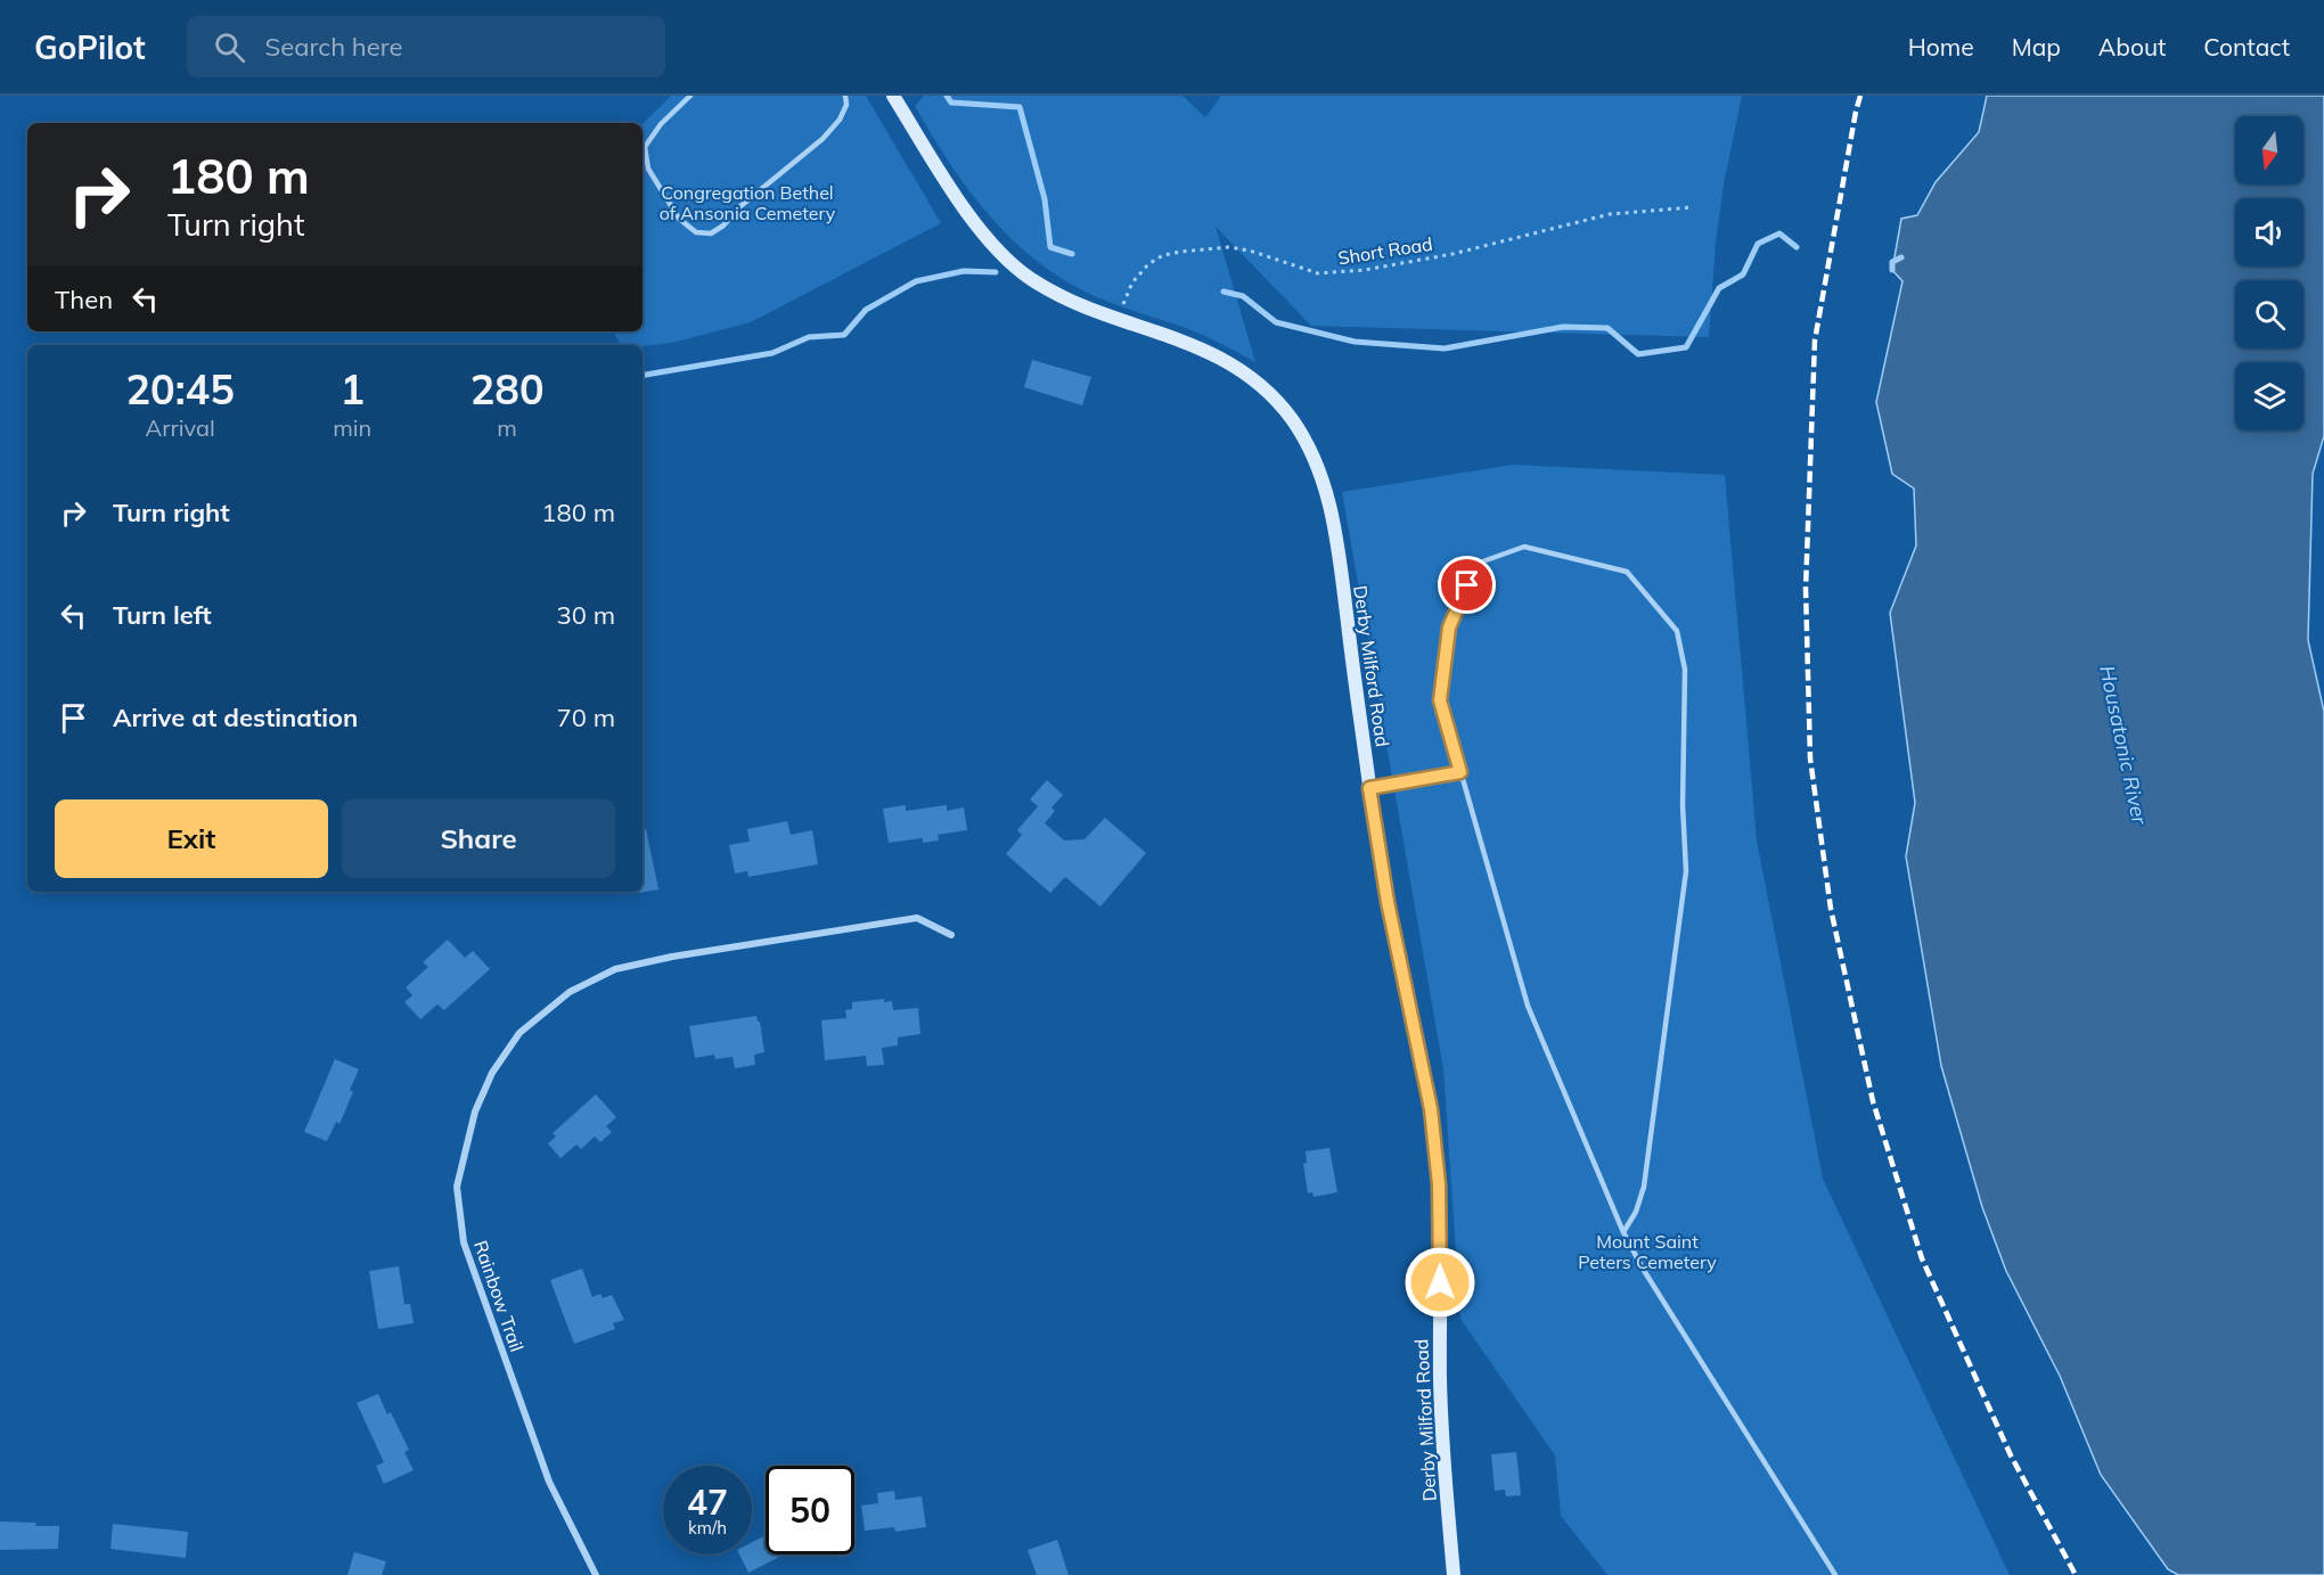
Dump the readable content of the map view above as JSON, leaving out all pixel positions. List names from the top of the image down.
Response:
{
  "streets": {
    "main road": ["Derby Milford Road"],
    "street": ["Rainbow Trail"],
    "path": ["Short Road"]
  },
  "crossings": [
    ["Short Road", "Derby Milford Road"]
  ],
  "water": ["Housatonic River"],
  "parks": ["Congregation Bethel of Ansonia Cemetery", "Mount Saint Peters Cemetery"],
  "north": "bottom",
  "page": {
    "header": "GoPilot",
    "search": "Search here",
    "nav": [
      "Home",
      "Map",
      "About",
      "Contact"
    ],
    "turn": ["180 m", "Turn right"],
    "then": "Then",
    "eta": [
      "20:45",
      "Arrival",
      "1",
      "min",
      "280",
      "m"
    ],
    "list": [
      {
        "name": "Turn right",
        "value": "180 m"
      },
      {
        "name": "Turn left",
        "value": "30 m"
      },
      {
        "name": "Arrive at destination",
        "value": "70 m"
      }
    ],
    "buttons": ["Exit", "Share"],
    "speed": "47 km/h",
    "limit": "50"
  }
}
